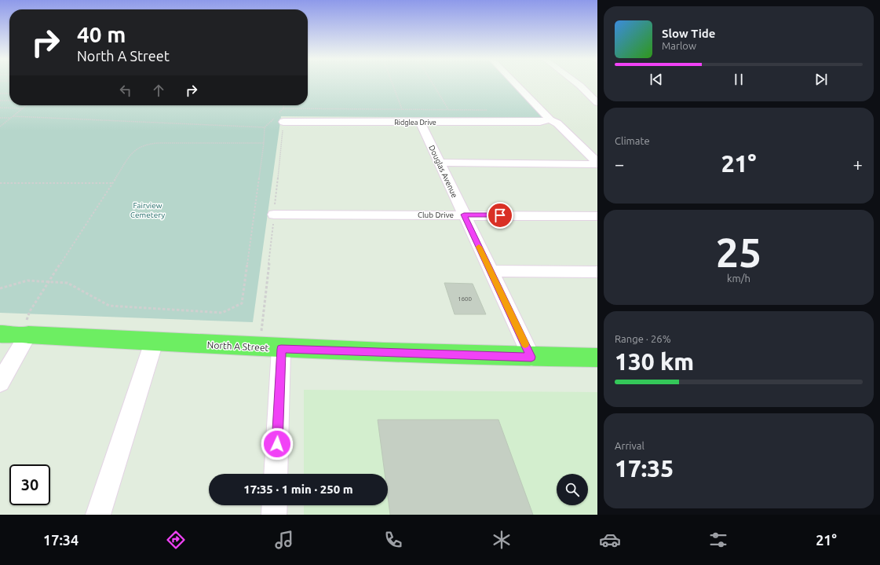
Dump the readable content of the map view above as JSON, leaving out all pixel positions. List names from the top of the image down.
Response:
{
  "streets": {
    "main road": ["North A Street"],
    "street": ["Ridglea Drive", "Douglas Avenue", "Club Drive"]
  },
  "crossings": [
    ["Ridglea Drive", "Douglas Avenue"],
    ["Douglas Avenue", "Club Drive"],
    ["Douglas Avenue", "North A Street"]
  ],
  "parks": ["Fairview Cemetery"],
  "house_numbers": ["1600"],
  "page": {
    "turn": ["40 m", "North A Street"],
    "song": ["Slow Tide", "Marlow"],
    "tile": [
      "Climate",
      ["25", "km/h"],
      ["Range · 26%", "130 km"],
      ["Arrival", "17:35"]
    ],
    "heat": ["−", "21°", "+"],
    "limit": "30",
    "trip": "17:35 · 1 min · 250 m",
    "tabs": ["17:34", "21°"]
  }
}
